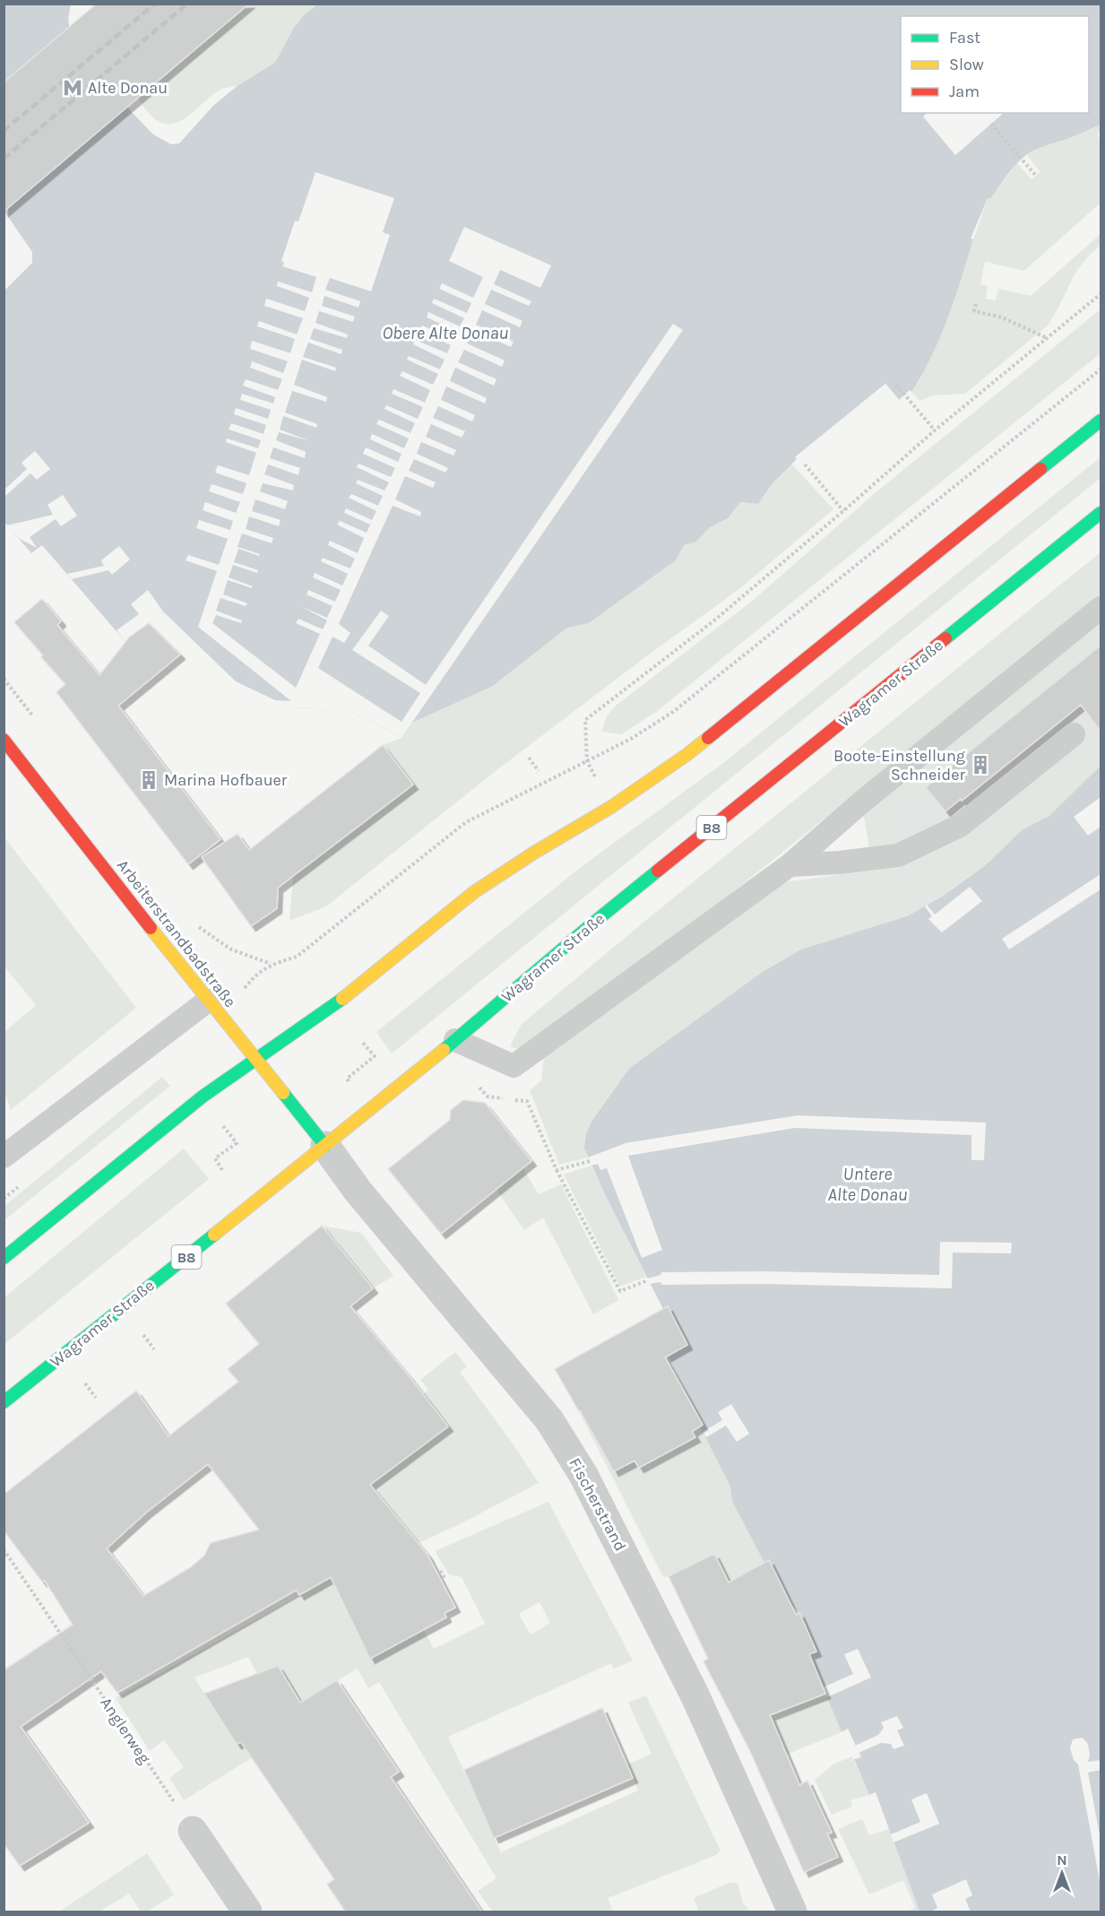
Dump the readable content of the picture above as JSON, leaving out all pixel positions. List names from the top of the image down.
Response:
{
  "streets": {
    "main road": ["Wagramer Straße", "B8", "Arbeiterstrandbadstraße"],
    "street": ["Fischerstrand"],
    "path": ["Anglerweg"]
  },
  "crossings": [
    ["Wagramer Straße", "Arbeiterstrandbadstraße"],
    ["Wagramer Straße", "Fischerstrand"],
    ["Arbeiterstrandbadstraße", "Fischerstrand"]
  ],
  "water": ["Obere Alte Donau", "Untere Alte Donau"],
  "places": {
    "metro station": ["Alte Donau"],
    "building": ["Boote-Einstellung Schneider", "Marina Hofbauer"]
  },
  "legend": ["Fast", "Slow", "Jam"],
  "north": "top"
}
